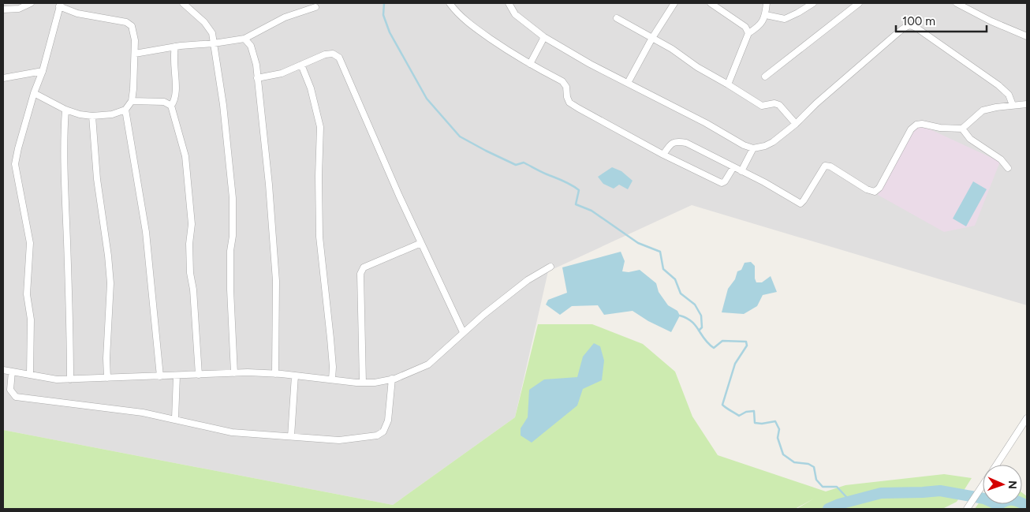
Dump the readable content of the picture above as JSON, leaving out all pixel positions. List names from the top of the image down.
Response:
{
  "scale_bar": "100 m",
  "north": "right"
}
